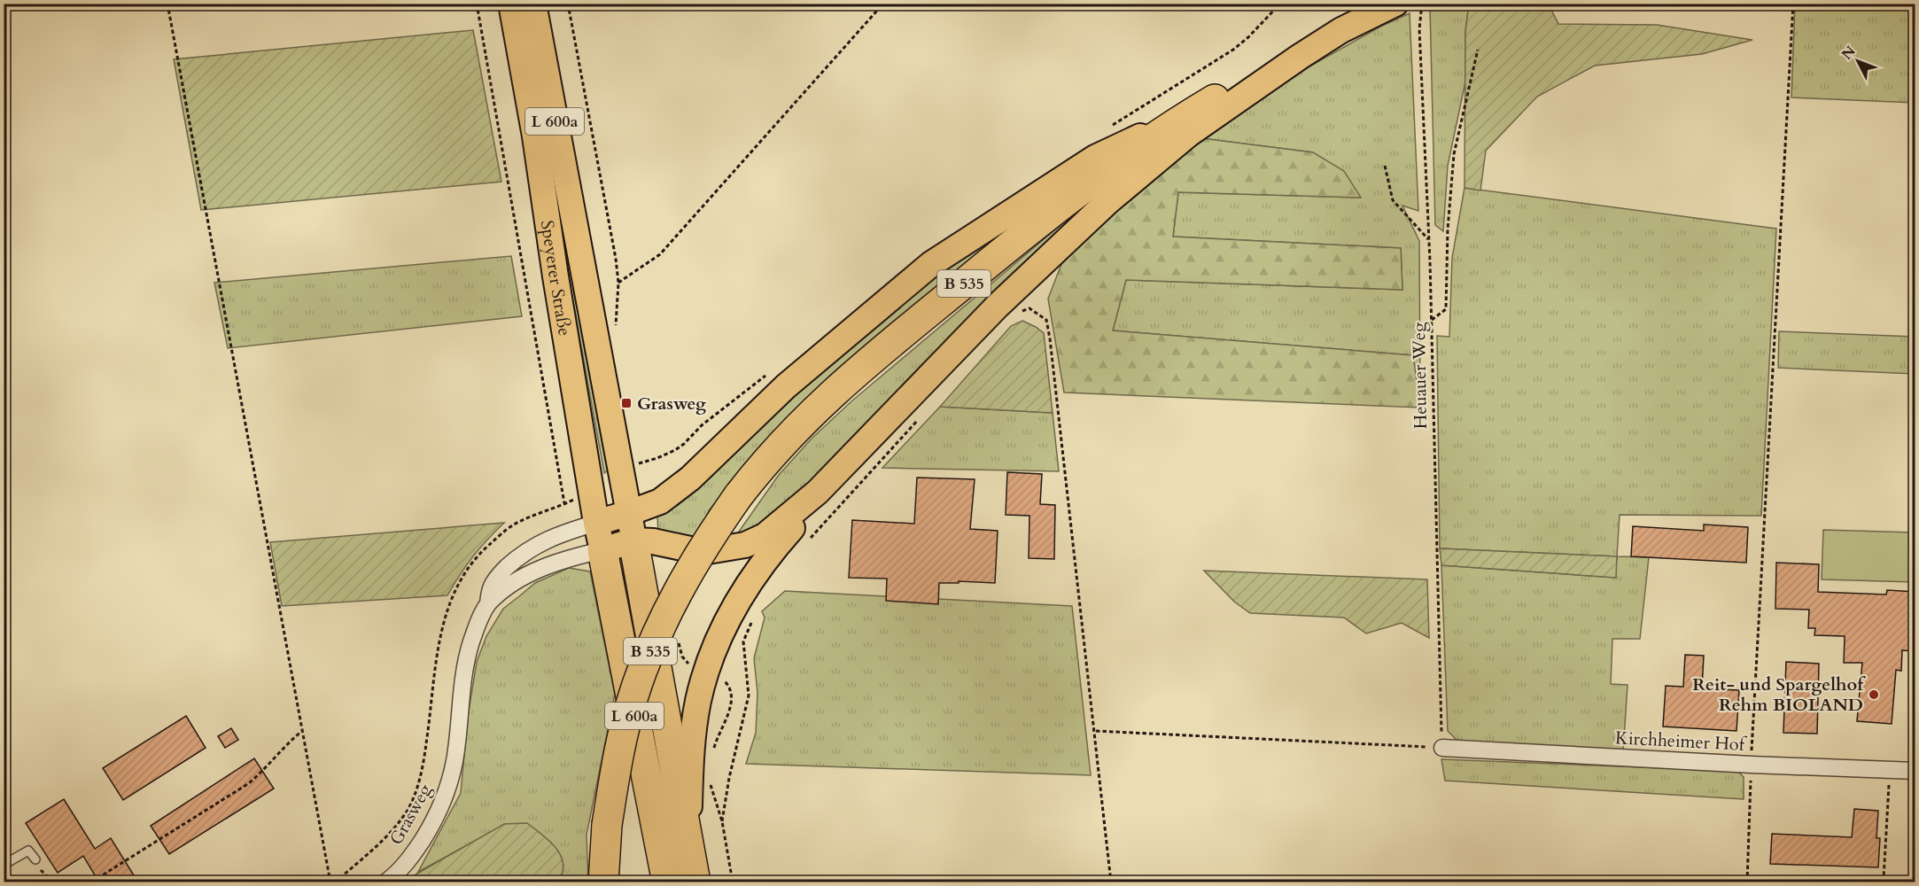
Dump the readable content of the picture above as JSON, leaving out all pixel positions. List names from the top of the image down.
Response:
{
  "streets": {
    "highway": ["L 600a", "B 535"],
    "main road": ["Speyerer Straße"],
    "street": ["Kirchheimer Hof", "Grasweg"],
    "path": ["Heuauer Weg"]
  },
  "crossings": [
    ["L 600a", "Speyerer Straße"],
    ["L 600a", "B 535"],
    ["L 600a", "Grasweg"],
    ["Speyerer Straße", "Grasweg"],
    ["Heuauer Weg", "Kirchheimer Hof"]
  ],
  "places": {
    "transit": ["Grasweg"],
    "other": ["Reit- und Spargelhof Rehm BIOLAND"]
  },
  "north": "top left"
}
